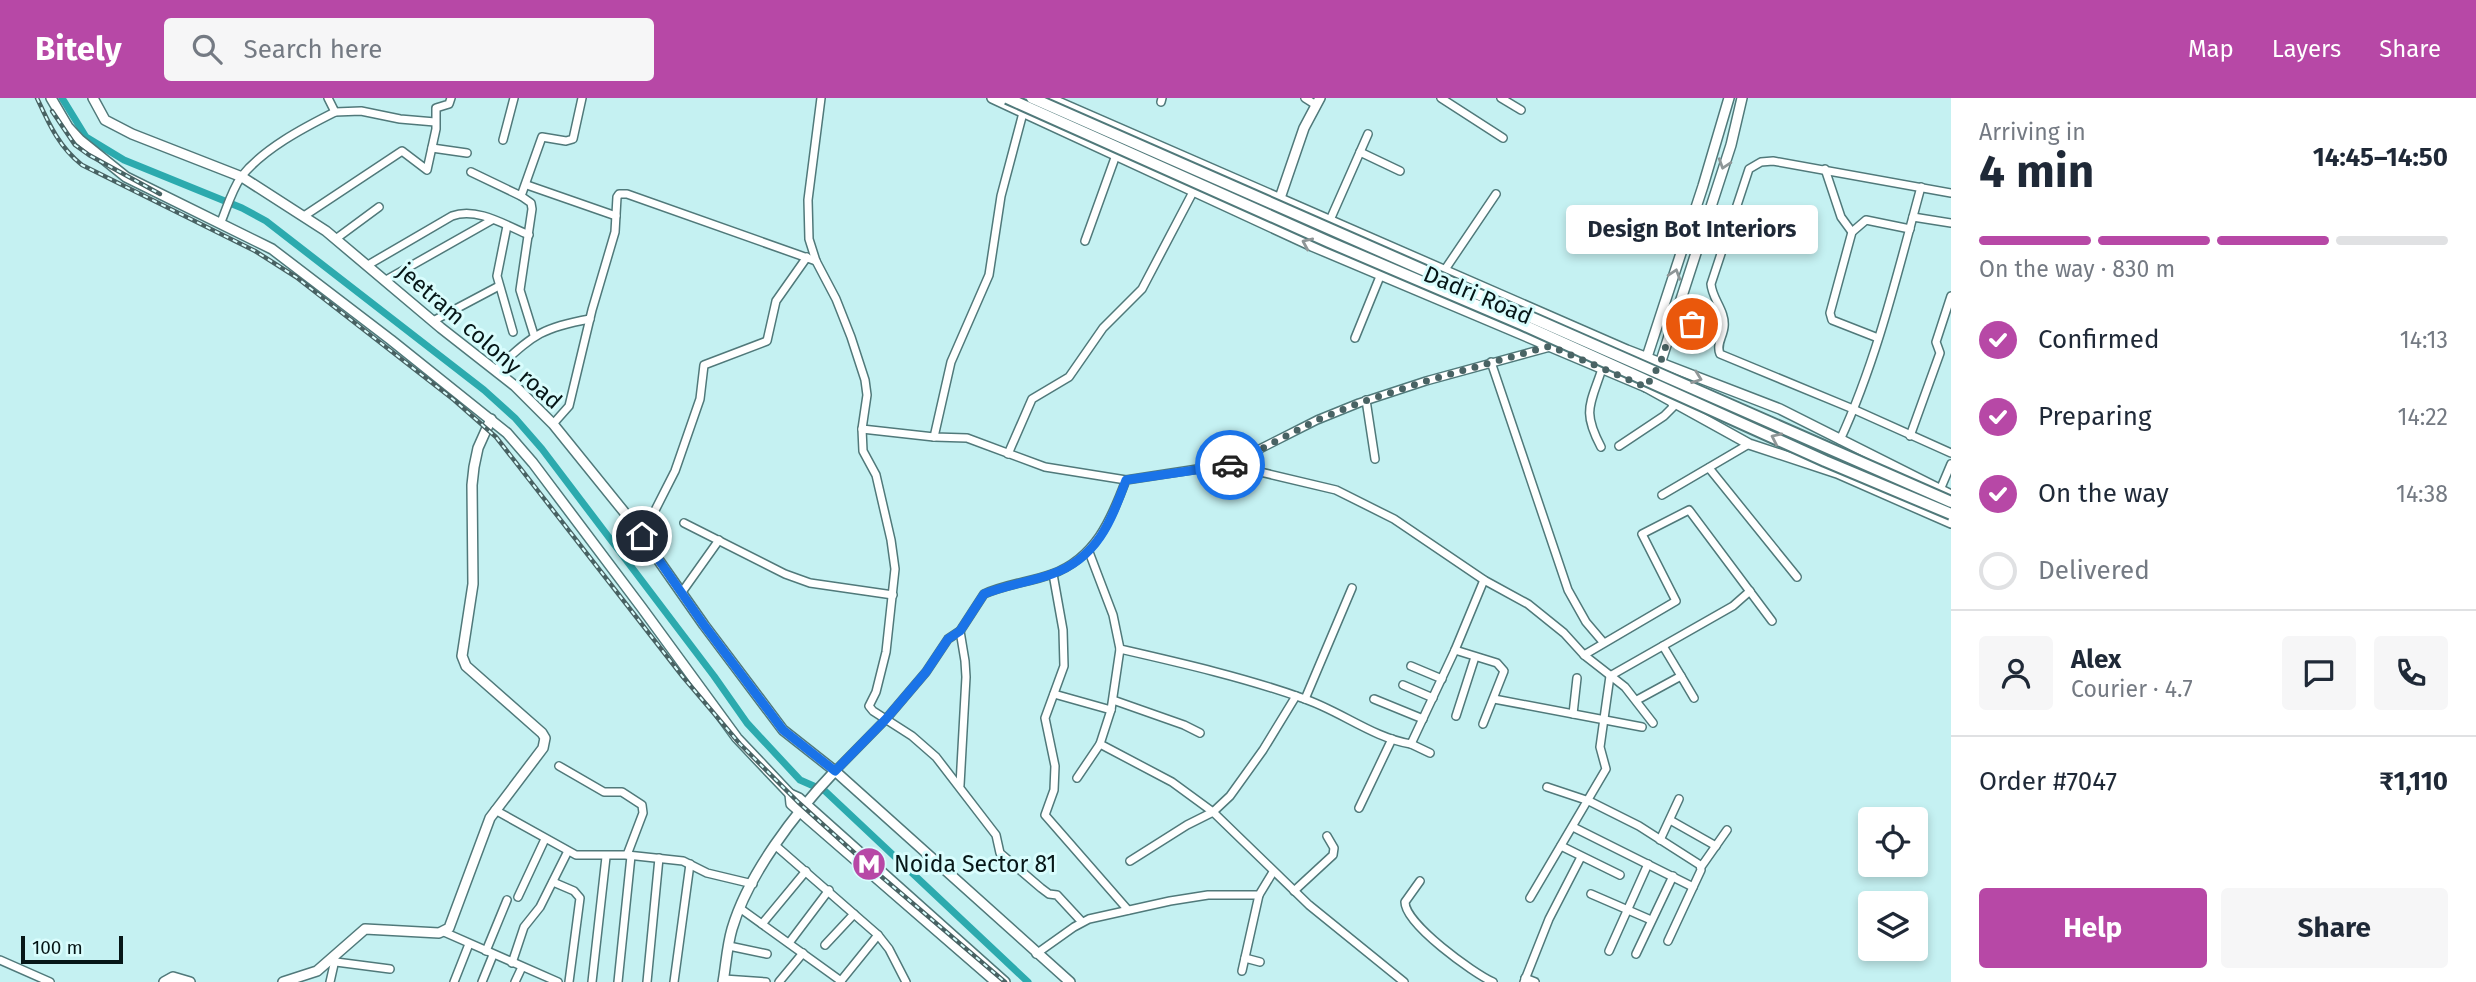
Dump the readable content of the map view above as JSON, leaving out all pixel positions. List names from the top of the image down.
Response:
{
  "streets": {
    "street": ["Dadri Road", "jeetram colony road"]
  },
  "places": {
    "other": ["Design Bot Interiors"],
    "metro station": ["Noida Sector 81"]
  },
  "scale_bar": "100 m",
  "page": {
    "header": "Bitely",
    "search": "Search here",
    "nav": ["Map", "Layers", "Share"],
    "heading": ["4 min", "Arriving in", "14:45–14:50"],
    "panel": [
      "Alex",
      "Courier · 4.7",
      "Order #7047",
      "₹1,110"
    ],
    "bubble": "Design Bot Interiors",
    "bar": "On the way · 830 m",
    "list": [
      ["Confirmed", "14:13"],
      ["Preparing", "14:22"],
      ["On the way", "14:38"],
      "Delivered"
    ],
    "buttons": ["Help", "Share"],
    "scale": "100 m"
  }
}
